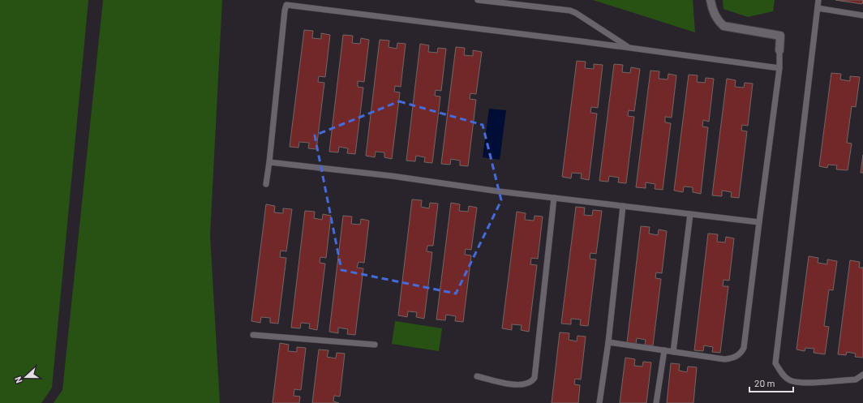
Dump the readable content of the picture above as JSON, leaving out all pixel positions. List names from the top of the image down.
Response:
{
  "scale_bar": "20 m",
  "north": "left"
}
